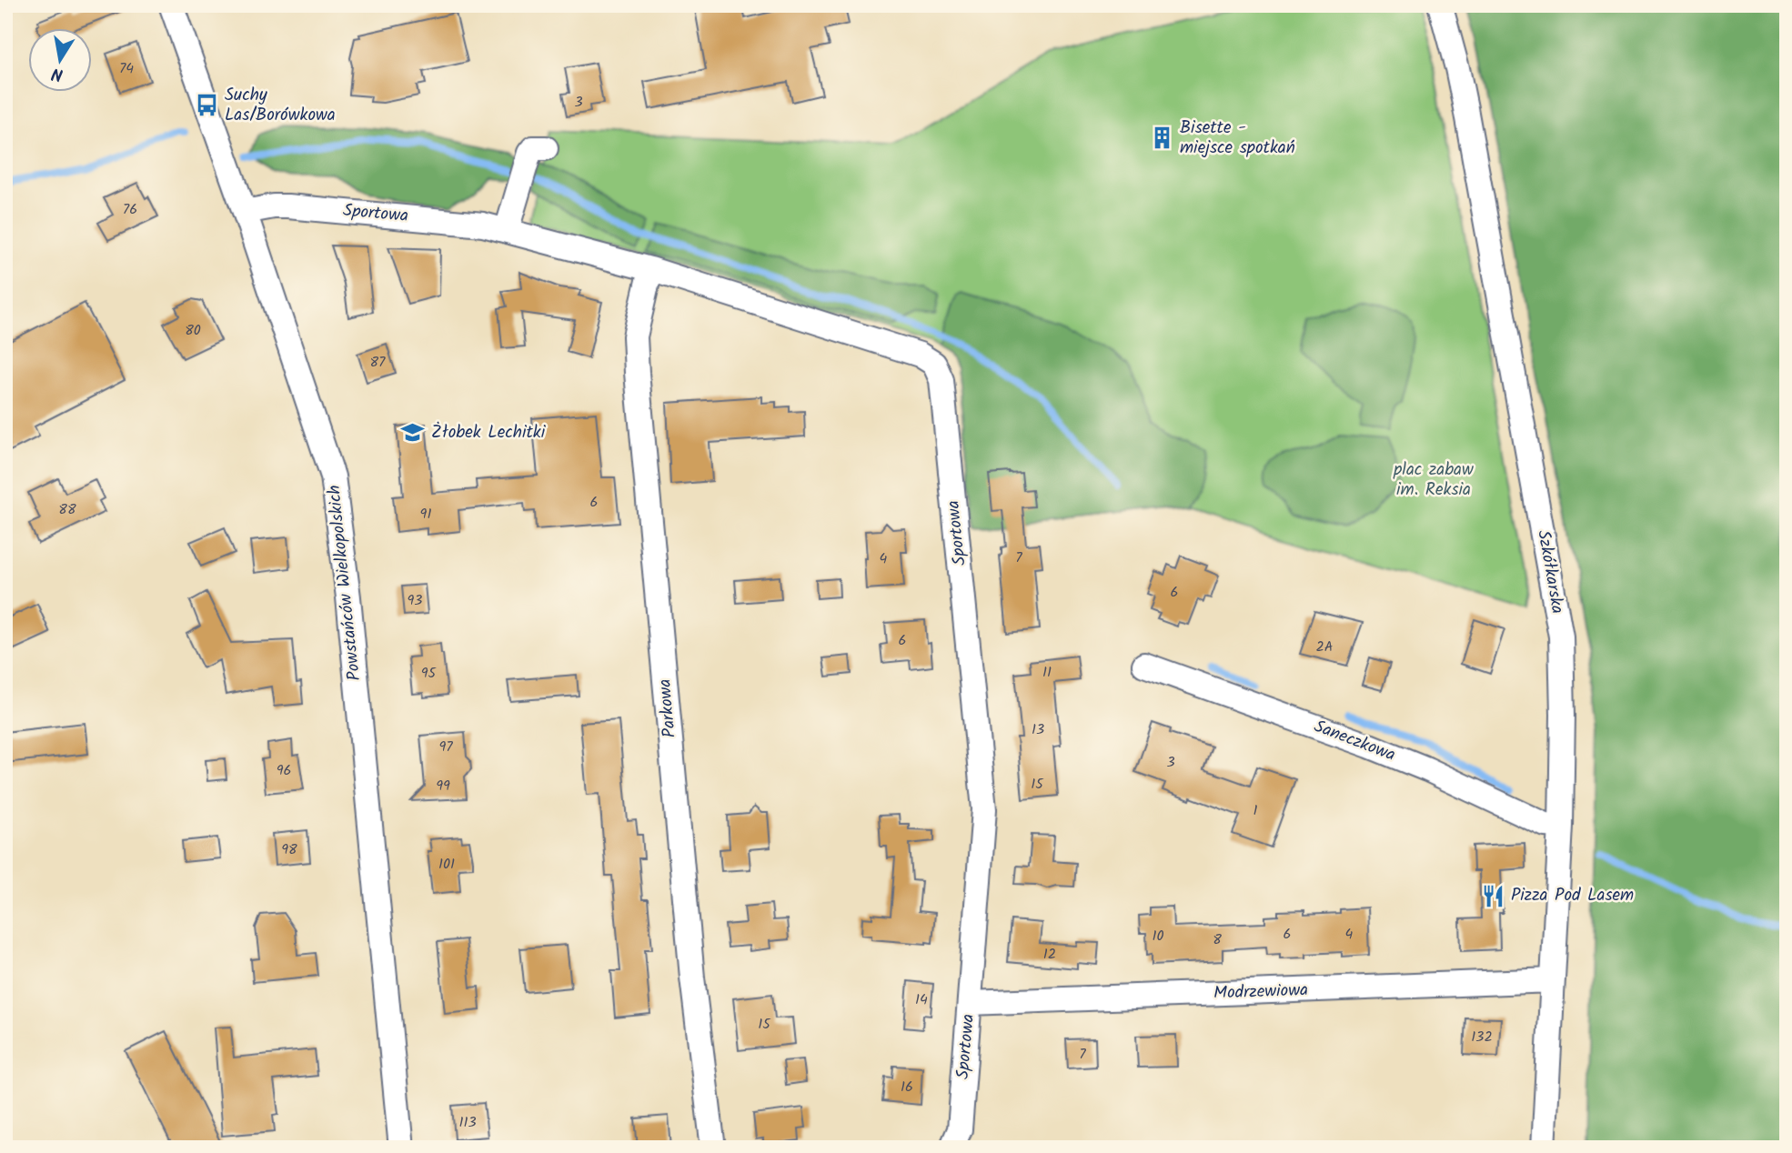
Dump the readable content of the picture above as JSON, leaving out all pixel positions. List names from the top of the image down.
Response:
{
  "streets": {
    "street": [
      "Sportowa",
      "Szkółkarska",
      "Powstańców Wielkopolskich",
      "Parkowa",
      "Saneczkowa",
      "Modrzewiowa"
    ]
  },
  "crossings": [
    ["Sportowa", "Powstańców Wielkopolskich"],
    ["Sportowa", "Parkowa"],
    ["Sportowa", "Modrzewiowa"],
    ["Szkółkarska", "Saneczkowa"],
    ["Szkółkarska", "Modrzewiowa"]
  ],
  "parks": ["plac zabaw im. Reksia"],
  "places": {
    "bus stop": ["Suchy Las/Borówkowa"],
    "building": ["Bisette - miejsce spotkań"],
    "school or university": ["Żłobek Lechitki"],
    "restaurant": ["Pizza Pod Lasem"]
  },
  "house_numbers": [
    "74",
    "3",
    "76",
    "80",
    "87",
    "6",
    "88",
    "91",
    "7",
    "4",
    "6",
    "93",
    "6",
    "2A",
    "11",
    "95",
    "13",
    "97",
    "3",
    "96",
    "15",
    "99",
    "1",
    "98",
    "101",
    "6",
    "4",
    "10",
    "8",
    "12",
    "14",
    "15",
    "132",
    "7",
    "16",
    "113"
  ],
  "north": "bottom"
}
